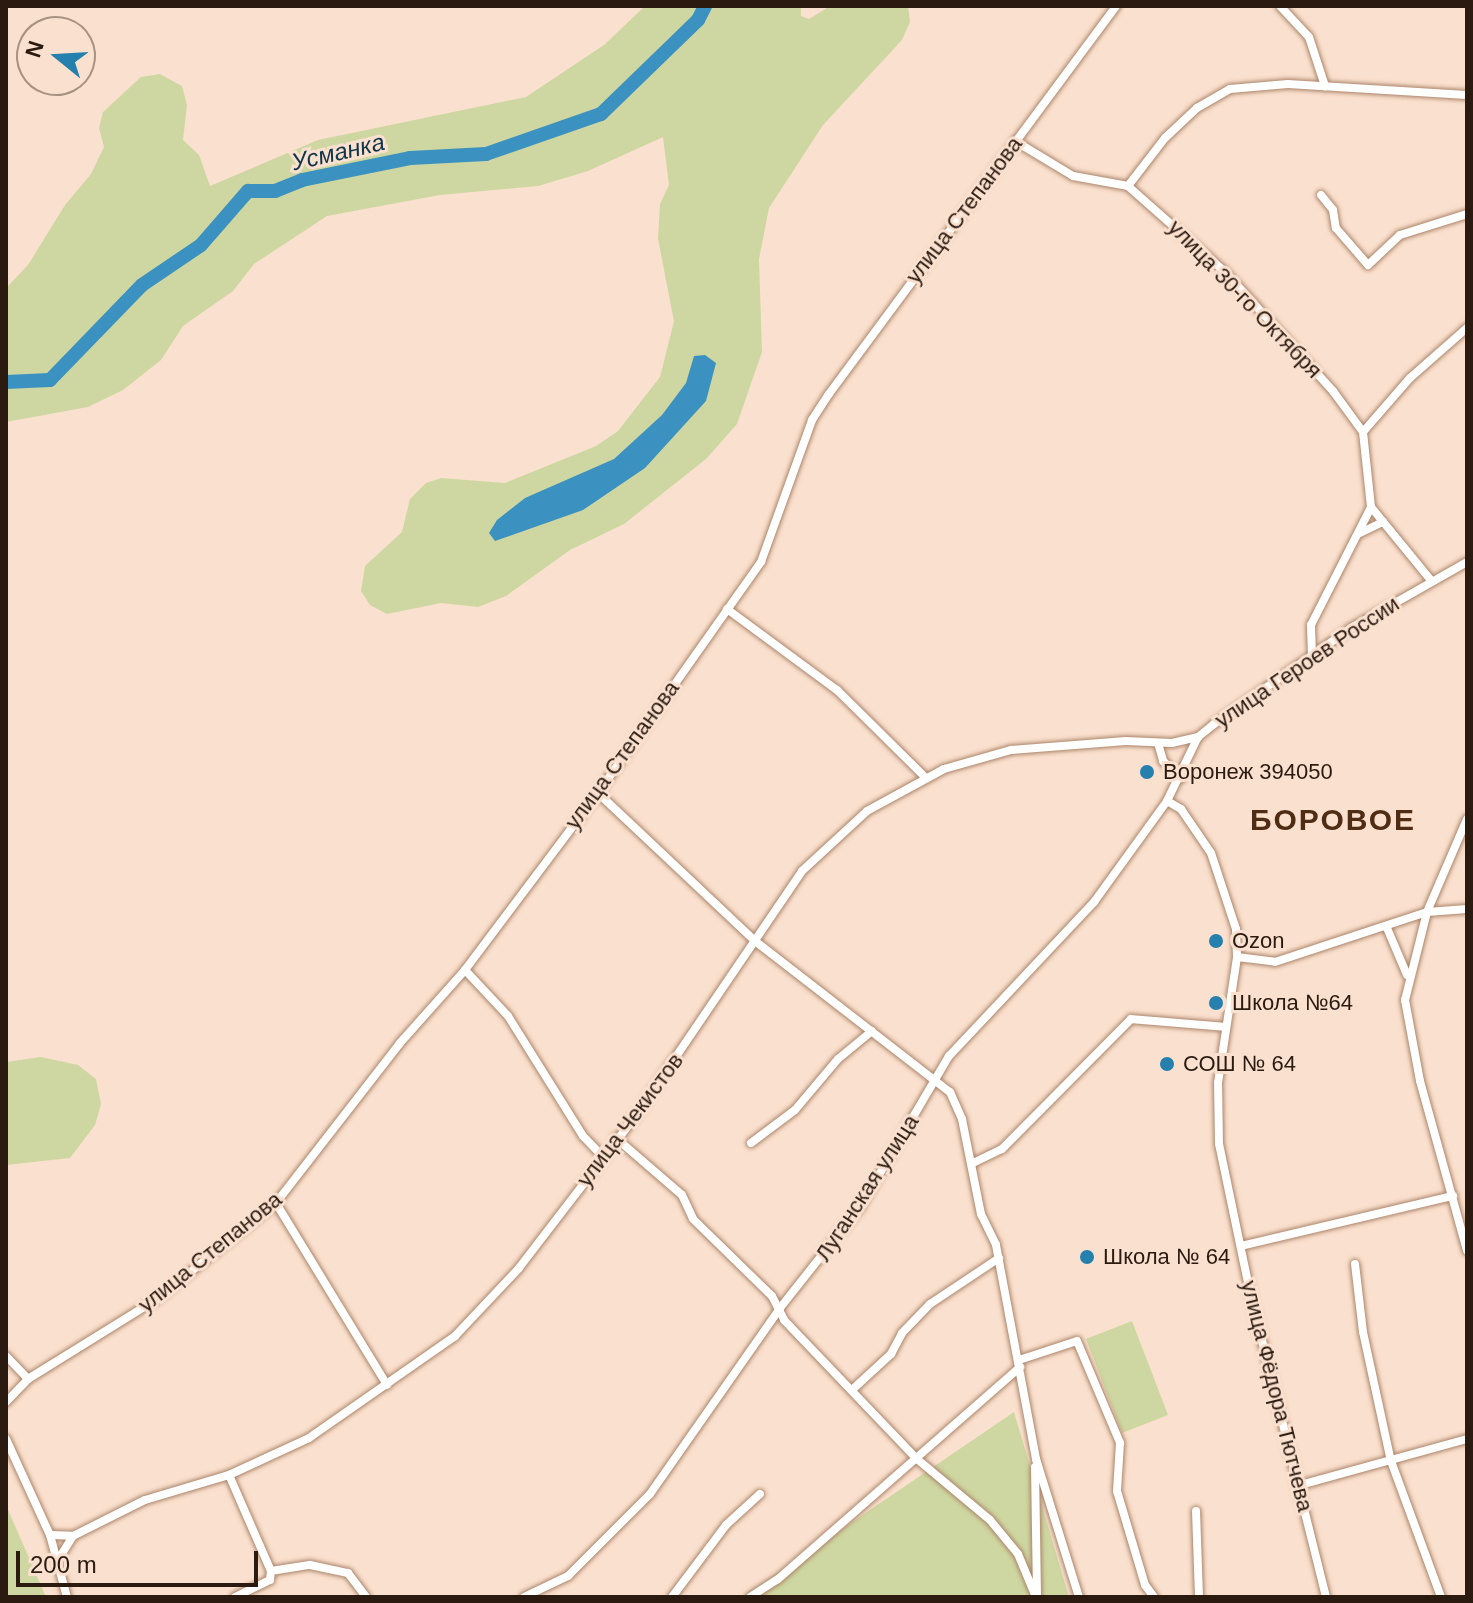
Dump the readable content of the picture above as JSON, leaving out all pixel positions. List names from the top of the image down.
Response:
{
  "streets": {
    "street": [
      "улица Степанова",
      "улица 30-го Октября",
      "улица Героев России",
      "улица Чекистов",
      "Луганская улица",
      "улица Фёдора Тютчева"
    ]
  },
  "crossings": [
    ["улица Героев России", "улица Чекистов"],
    ["улица Героев России", "Луганская улица"]
  ],
  "districts": ["БОРОВОЕ"],
  "water": ["Усманка"],
  "places": [
    "Воронеж 394050",
    "Ozon",
    "Школа №64",
    "СОШ № 64",
    "Школа № 64"
  ],
  "scale_bar": "200 m",
  "north": "left"
}
